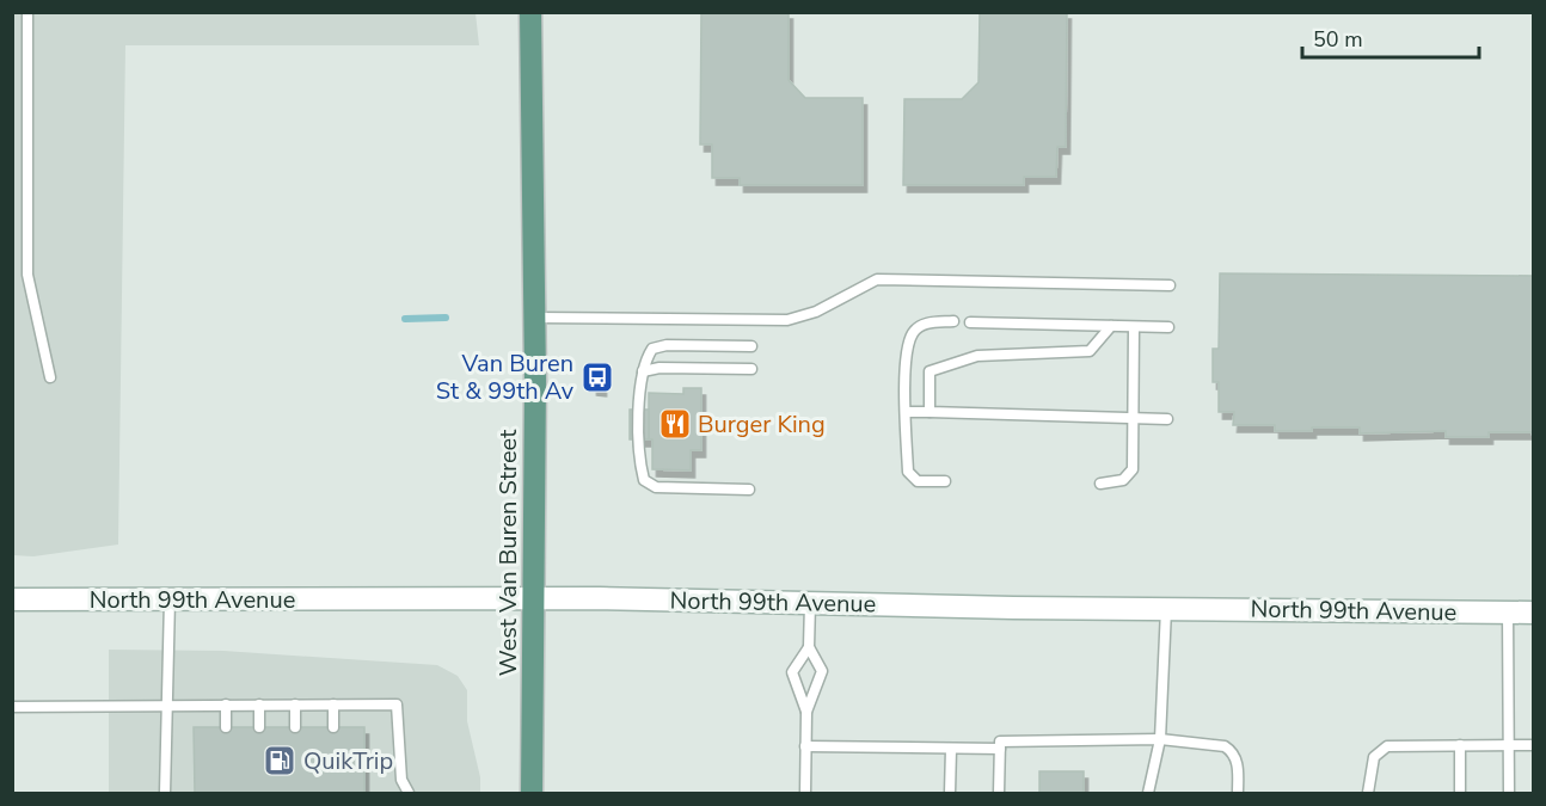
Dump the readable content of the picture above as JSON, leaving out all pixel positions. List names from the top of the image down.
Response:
{
  "streets": {
    "main road": ["West Van Buren Street", "North 99th Avenue"]
  },
  "crossings": [
    ["West Van Buren Street", "North 99th Avenue"]
  ],
  "places": {
    "bus stop": ["Van Buren St & 99th Av"],
    "restaurant": ["Burger King"],
    "fuel station": ["QuikTrip"]
  },
  "scale_bar": "50 m"
}
